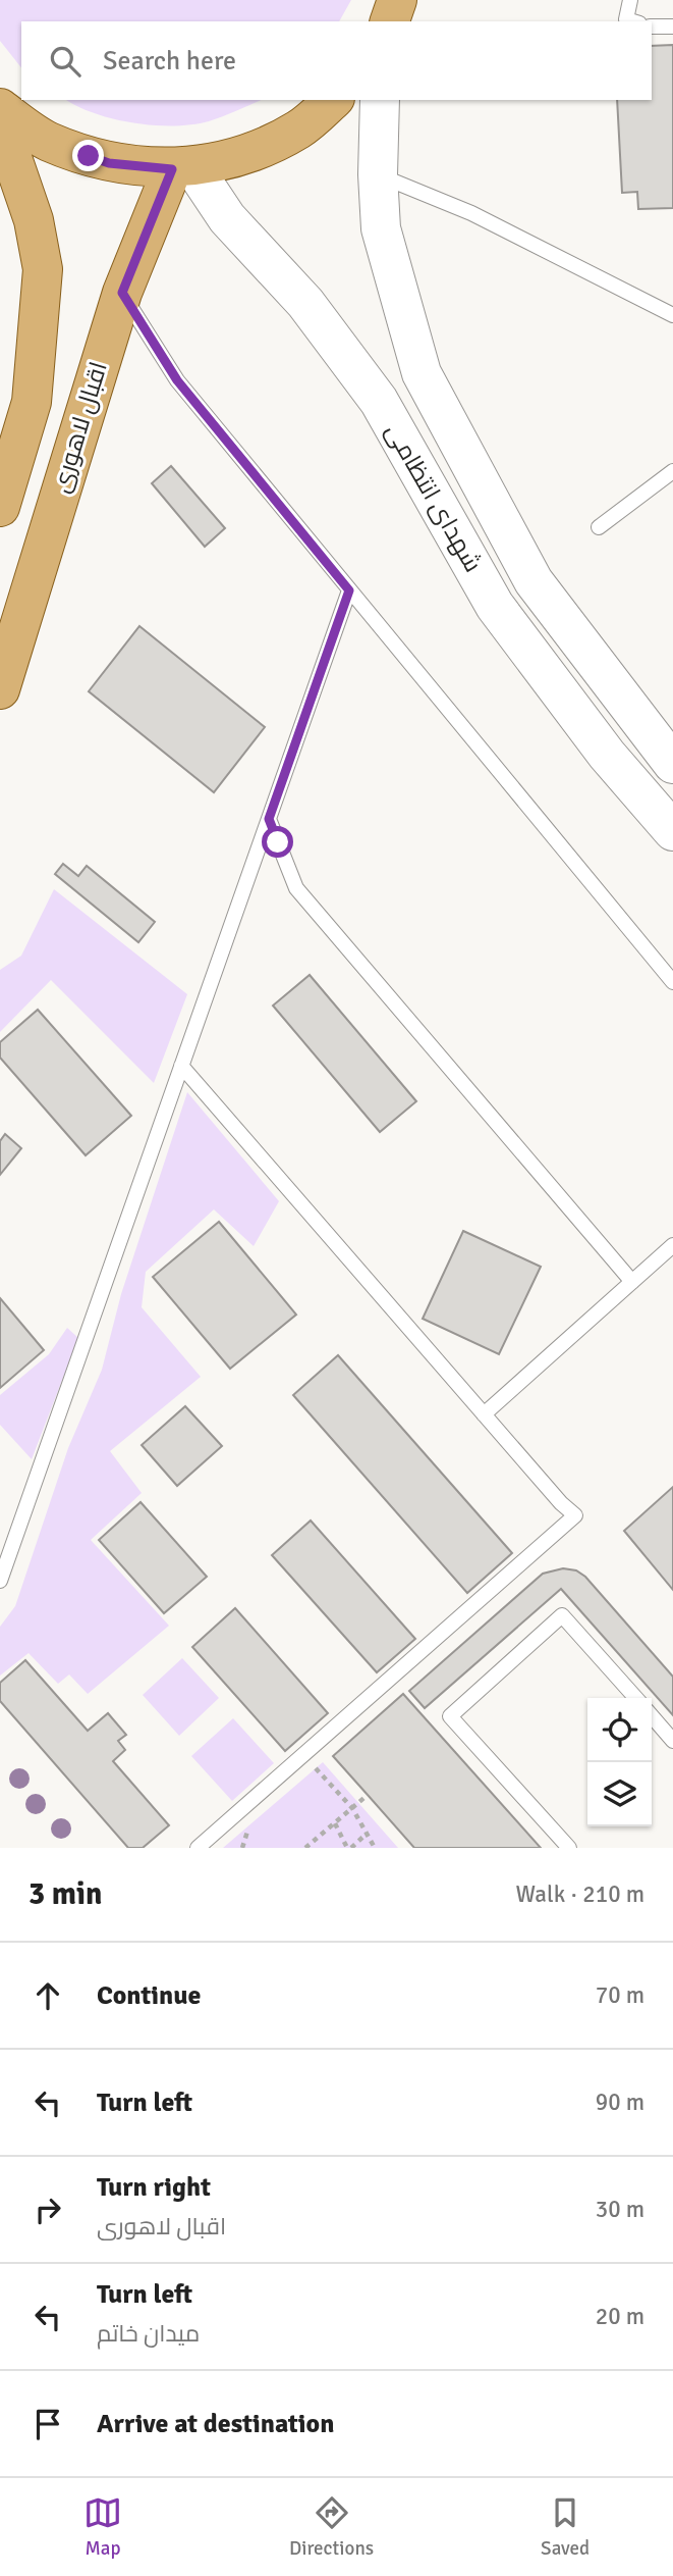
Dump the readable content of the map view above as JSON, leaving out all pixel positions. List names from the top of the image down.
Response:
{
  "streets": {
    "main road": ["اقبال لاهوری", "شهدای انتظامی"]
  },
  "crossings": [
    ["اقبال لاهوری", "شهدای انتظامی"]
  ],
  "page": {
    "search": "Search here",
    "heading": ["3 min", "Walk · 210 m"],
    "list": [
      ["Continue", "70 m"],
      ["Turn left", "90 m"],
      ["Turn right", "اقبال لاهوری", "30 m"],
      ["Turn left", "میدان خاتم", "20 m"],
      "Arrive at destination"
    ],
    "nav": ["Map", "Directions", "Saved"]
  }
}
